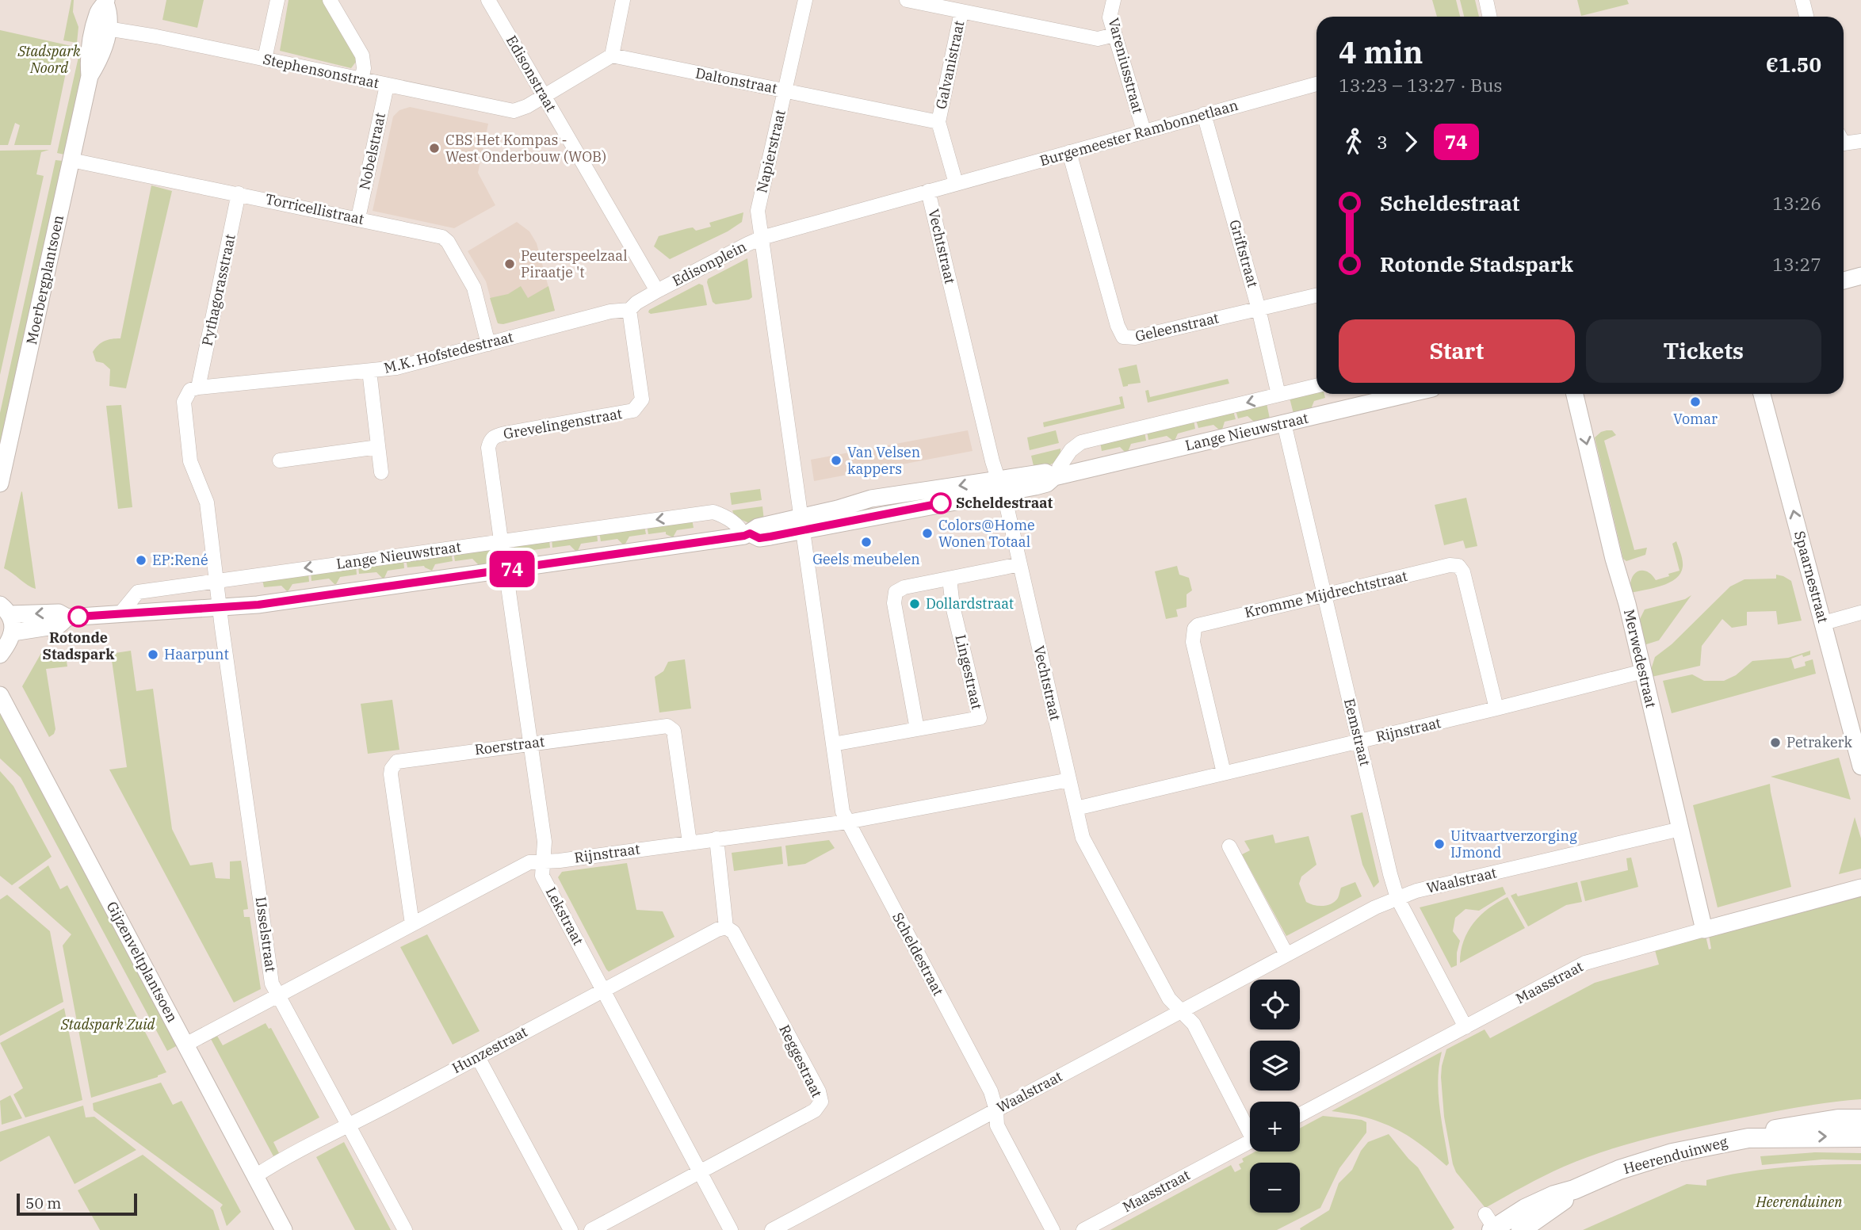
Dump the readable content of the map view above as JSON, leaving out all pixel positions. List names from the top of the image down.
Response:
{
  "streets": {
    "main road": ["Heerenduinweg"],
    "street": [
      "Galvanistraat",
      "Vareniusstraat",
      "Stephensonstraat",
      "Edisonstraat",
      "Daltonstraat",
      "Burgemeester Rambonnetlaan",
      "Nobelstraat",
      "Napierstraat",
      "Torricellistraat",
      "Vechtstraat",
      "Griftstraat",
      "Edisonplein",
      "Moerbergplantsoen",
      "Pythagorasstraat",
      "Geleenstraat",
      "M.K. Hofstedestraat",
      "Grevelingenstraat",
      "Lange Nieuwstraat",
      "Spaarnestraat",
      "Kromme Mijdrechtstraat",
      "Merwedestraat",
      "Lingestraat",
      "Rijnstraat",
      "Eemstraat",
      "Roerstraat",
      "Waalstraat",
      "Lekstraat",
      "IJsselstraat",
      "Scheldestraat",
      "Gijzenveltplantsoen",
      "Maasstraat",
      "Hunzestraat",
      "Reggestraat"
    ]
  },
  "crossings": [
    ["Galvanistraat", "Daltonstraat"],
    ["Galvanistraat", "Burgemeester Rambonnetlaan"],
    ["Vareniusstraat", "Burgemeester Rambonnetlaan"],
    ["Stephensonstraat", "Edisonstraat"],
    ["Stephensonstraat", "Nobelstraat"],
    ["Stephensonstraat", "Moerbergplantsoen"],
    ["Edisonstraat", "Edisonplein"],
    ["Edisonstraat", "M.K. Hofstedestraat"],
    ["Daltonstraat", "Napierstraat"],
    ["Burgemeester Rambonnetlaan", "Vechtstraat"],
    ["Burgemeester Rambonnetlaan", "Griftstraat"],
    ["Burgemeester Rambonnetlaan", "Geleenstraat"],
    ["Nobelstraat", "Torricellistraat"],
    ["Napierstraat", "Edisonplein"],
    ["Napierstraat", "Scheldestraat"],
    ["Torricellistraat", "Moerbergplantsoen"],
    ["Torricellistraat", "Pythagorasstraat"],
    ["Torricellistraat", "M.K. Hofstedestraat"],
    ["Vechtstraat", "Lange Nieuwstraat"],
    ["Vechtstraat", "Rijnstraat"],
    ["Vechtstraat", "Waalstraat"],
    ["Griftstraat", "Geleenstraat"],
    ["Griftstraat", "Lange Nieuwstraat"],
    ["Edisonplein", "M.K. Hofstedestraat"],
    ["Edisonplein", "Scheldestraat"],
    ["Pythagorasstraat", "M.K. Hofstedestraat"],
    ["Pythagorasstraat", "IJsselstraat"],
    ["M.K. Hofstedestraat", "Grevelingenstraat"],
    ["M.K. Hofstedestraat", "IJsselstraat"],
    ["Grevelingenstraat", "Lange Nieuwstraat"],
    ["Lange Nieuwstraat", "Eemstraat"],
    ["Lange Nieuwstraat", "Lekstraat"],
    ["Lange Nieuwstraat", "IJsselstraat"],
    ["Lange Nieuwstraat", "Scheldestraat"],
    ["Kromme Mijdrechtstraat", "Rijnstraat"],
    ["Kromme Mijdrechtstraat", "Eemstraat"],
    ["Merwedestraat", "Rijnstraat"],
    ["Merwedestraat", "Waalstraat"],
    ["Merwedestraat", "Maasstraat"],
    ["Lingestraat", "Scheldestraat"],
    ["Rijnstraat", "Eemstraat"],
    ["Rijnstraat", "Roerstraat"],
    ["Rijnstraat", "Lekstraat"],
    ["Rijnstraat", "IJsselstraat"],
    ["Rijnstraat", "Scheldestraat"],
    ["Rijnstraat", "Gijzenveltplantsoen"],
    ["Eemstraat", "Waalstraat"],
    ["Eemstraat", "Maasstraat"],
    ["Roerstraat", "Lekstraat"],
    ["Waalstraat", "Scheldestraat"],
    ["Lekstraat", "Hunzestraat"],
    ["Lekstraat", "Reggestraat"],
    ["IJsselstraat", "Hunzestraat"],
    ["Gijzenveltplantsoen", "Hunzestraat"],
    ["Hunzestraat", "Reggestraat"]
  ],
  "one_way": ["Spaarnestraat", "Merwedestraat"],
  "parks": ["Stadspark Noord", "Stadspark Zuid", "Heerenduinen"],
  "places": [
    "CBS Het Kompas - West Onderbouw (WOB)",
    "Peuterspeelzaal Piraatje 't",
    "Vomar",
    "Van Velsen kappers",
    "Scheldestraat",
    "Colors@Home Wonen Totaal",
    "Geels meubelen",
    "EP:René",
    "Dollardstraat",
    "Rotonde Stadspark",
    "Haarpunt",
    "Petrakerk",
    "Uitvaartverzorging IJmond"
  ],
  "lines": ["bus line 74"],
  "scale_bar": "50 m",
  "page": {
    "on_map": "74",
    "heading": ["4 min", "13:23 – 13:27 · Bus", "€1.50"],
    "legs": ["3", "74"],
    "list": [
      {
        "name": "Scheldestraat",
        "value": "13:26"
      },
      {
        "name": "Rotonde Stadspark",
        "value": "13:27"
      }
    ],
    "buttons": ["Start", "Tickets"],
    "map_buttons": ["+", "−"],
    "scale": "50 m"
  }
}
